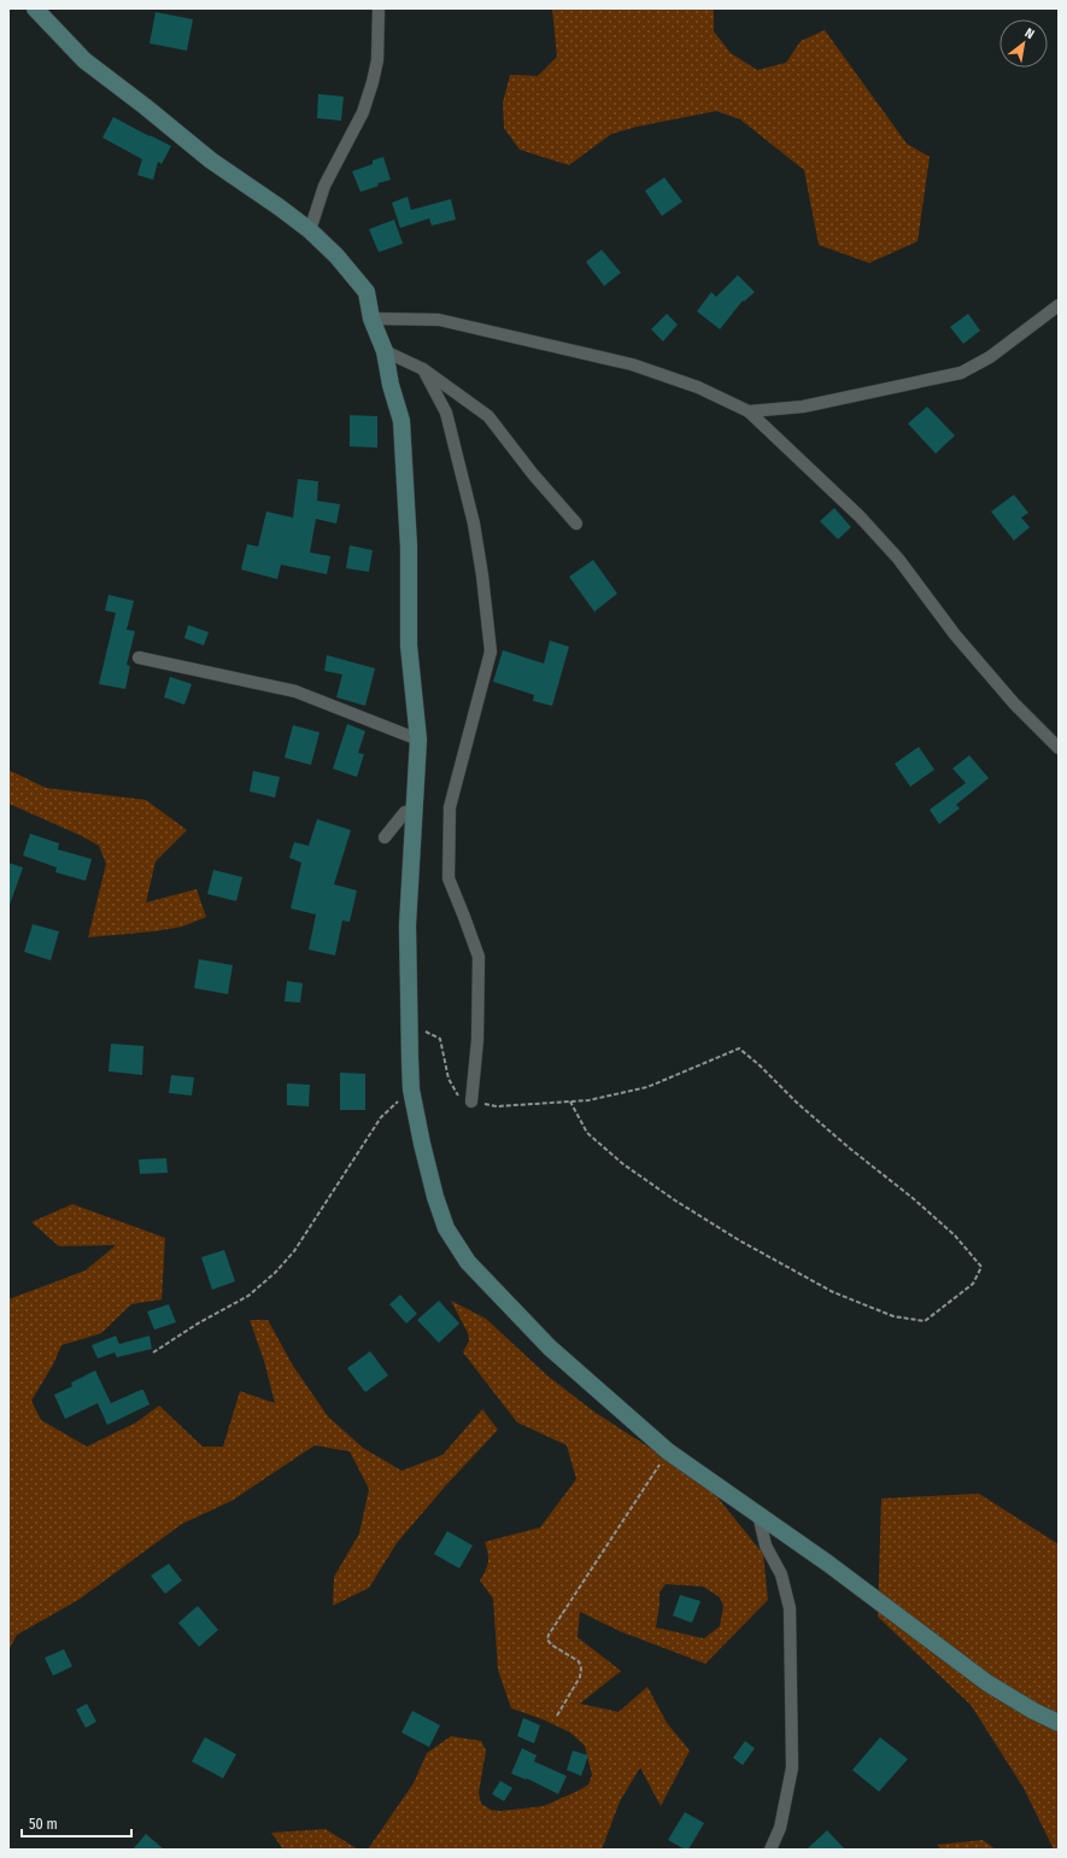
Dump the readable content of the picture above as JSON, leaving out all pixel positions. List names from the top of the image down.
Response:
{
  "scale_bar": "50 m",
  "north": "top right"
}
